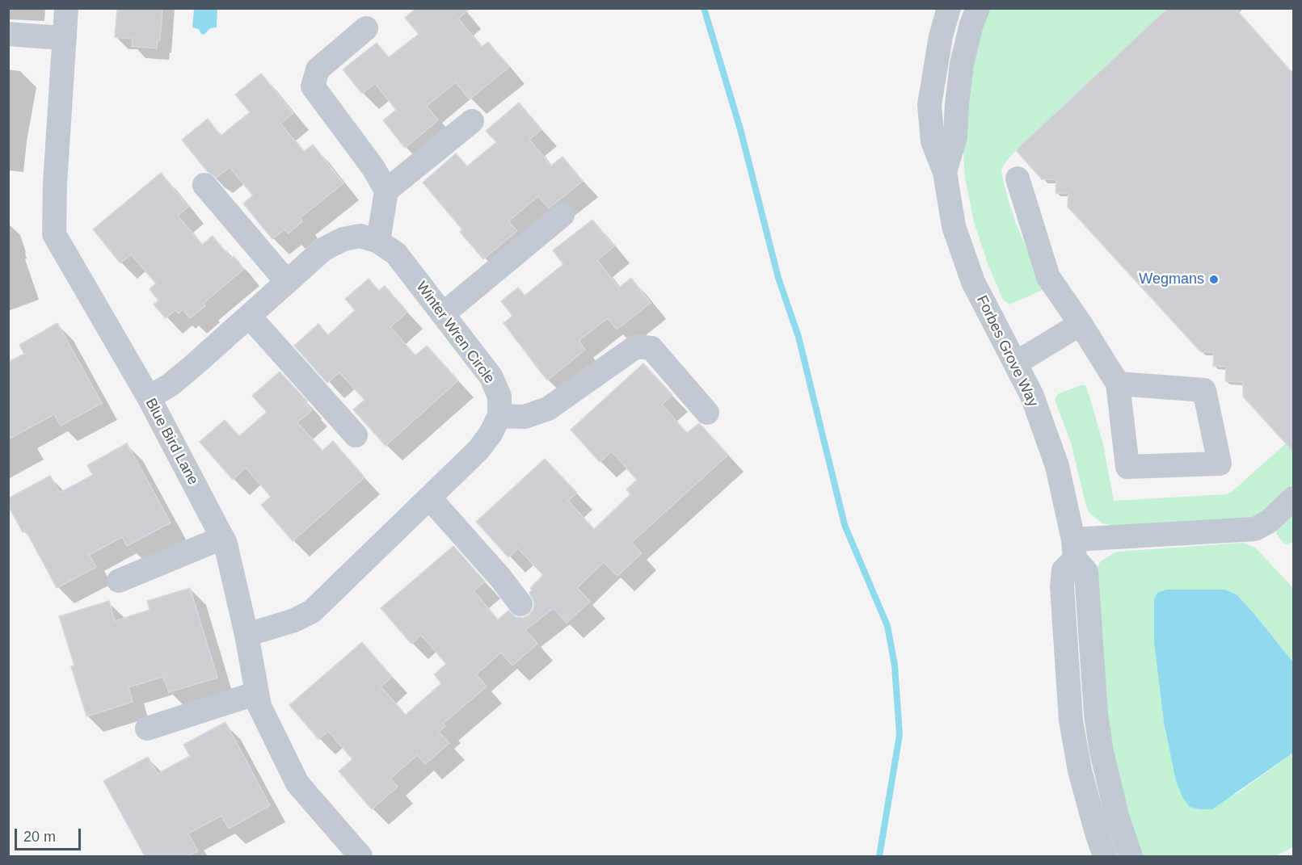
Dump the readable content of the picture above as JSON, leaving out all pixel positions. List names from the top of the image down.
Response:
{
  "streets": {
    "street": ["Winter Wren Circle", "Forbes Grove Way", "Blue Bird Lane"]
  },
  "crossings": [
    ["Winter Wren Circle", "Blue Bird Lane"]
  ],
  "places": ["Wegmans"],
  "scale_bar": "20 m"
}
